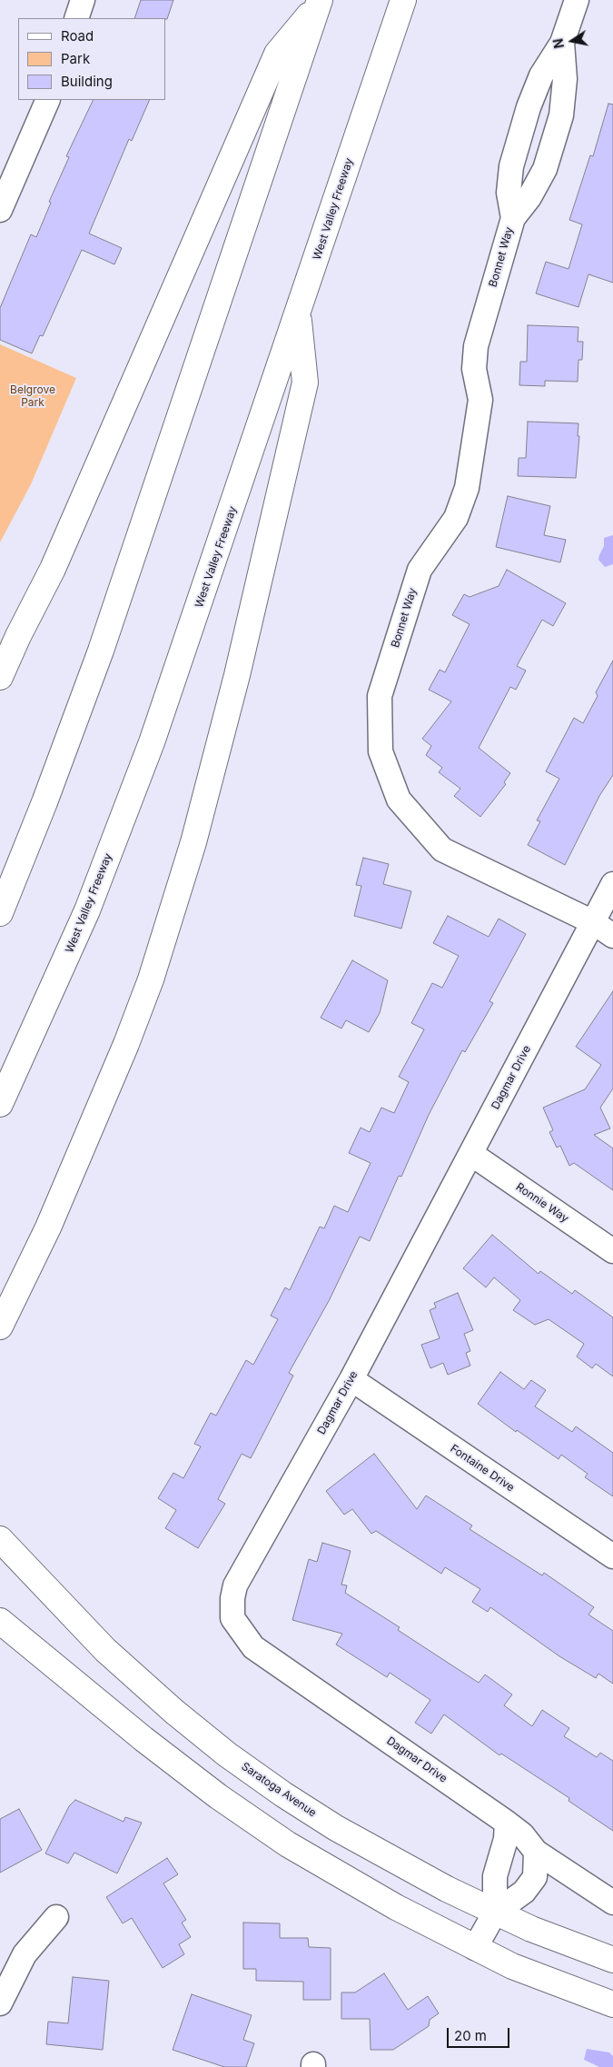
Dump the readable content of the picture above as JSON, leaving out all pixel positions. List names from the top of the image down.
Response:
{
  "streets": {
    "main road": ["West Valley Freeway", "Saratoga Avenue"],
    "street": [
      "Bonnet Way",
      "Dagmar Drive",
      "Ronnie Way",
      "Fontaine Drive"
    ]
  },
  "crossings": [
    ["Bonnet Way", "Dagmar Drive"],
    ["Dagmar Drive", "Ronnie Way"],
    ["Dagmar Drive", "Fontaine Drive"]
  ],
  "parks": ["Belgrove Park"],
  "legend": ["Road", "Park", "Building"],
  "scale_bar": "20 m",
  "north": "left"
}
